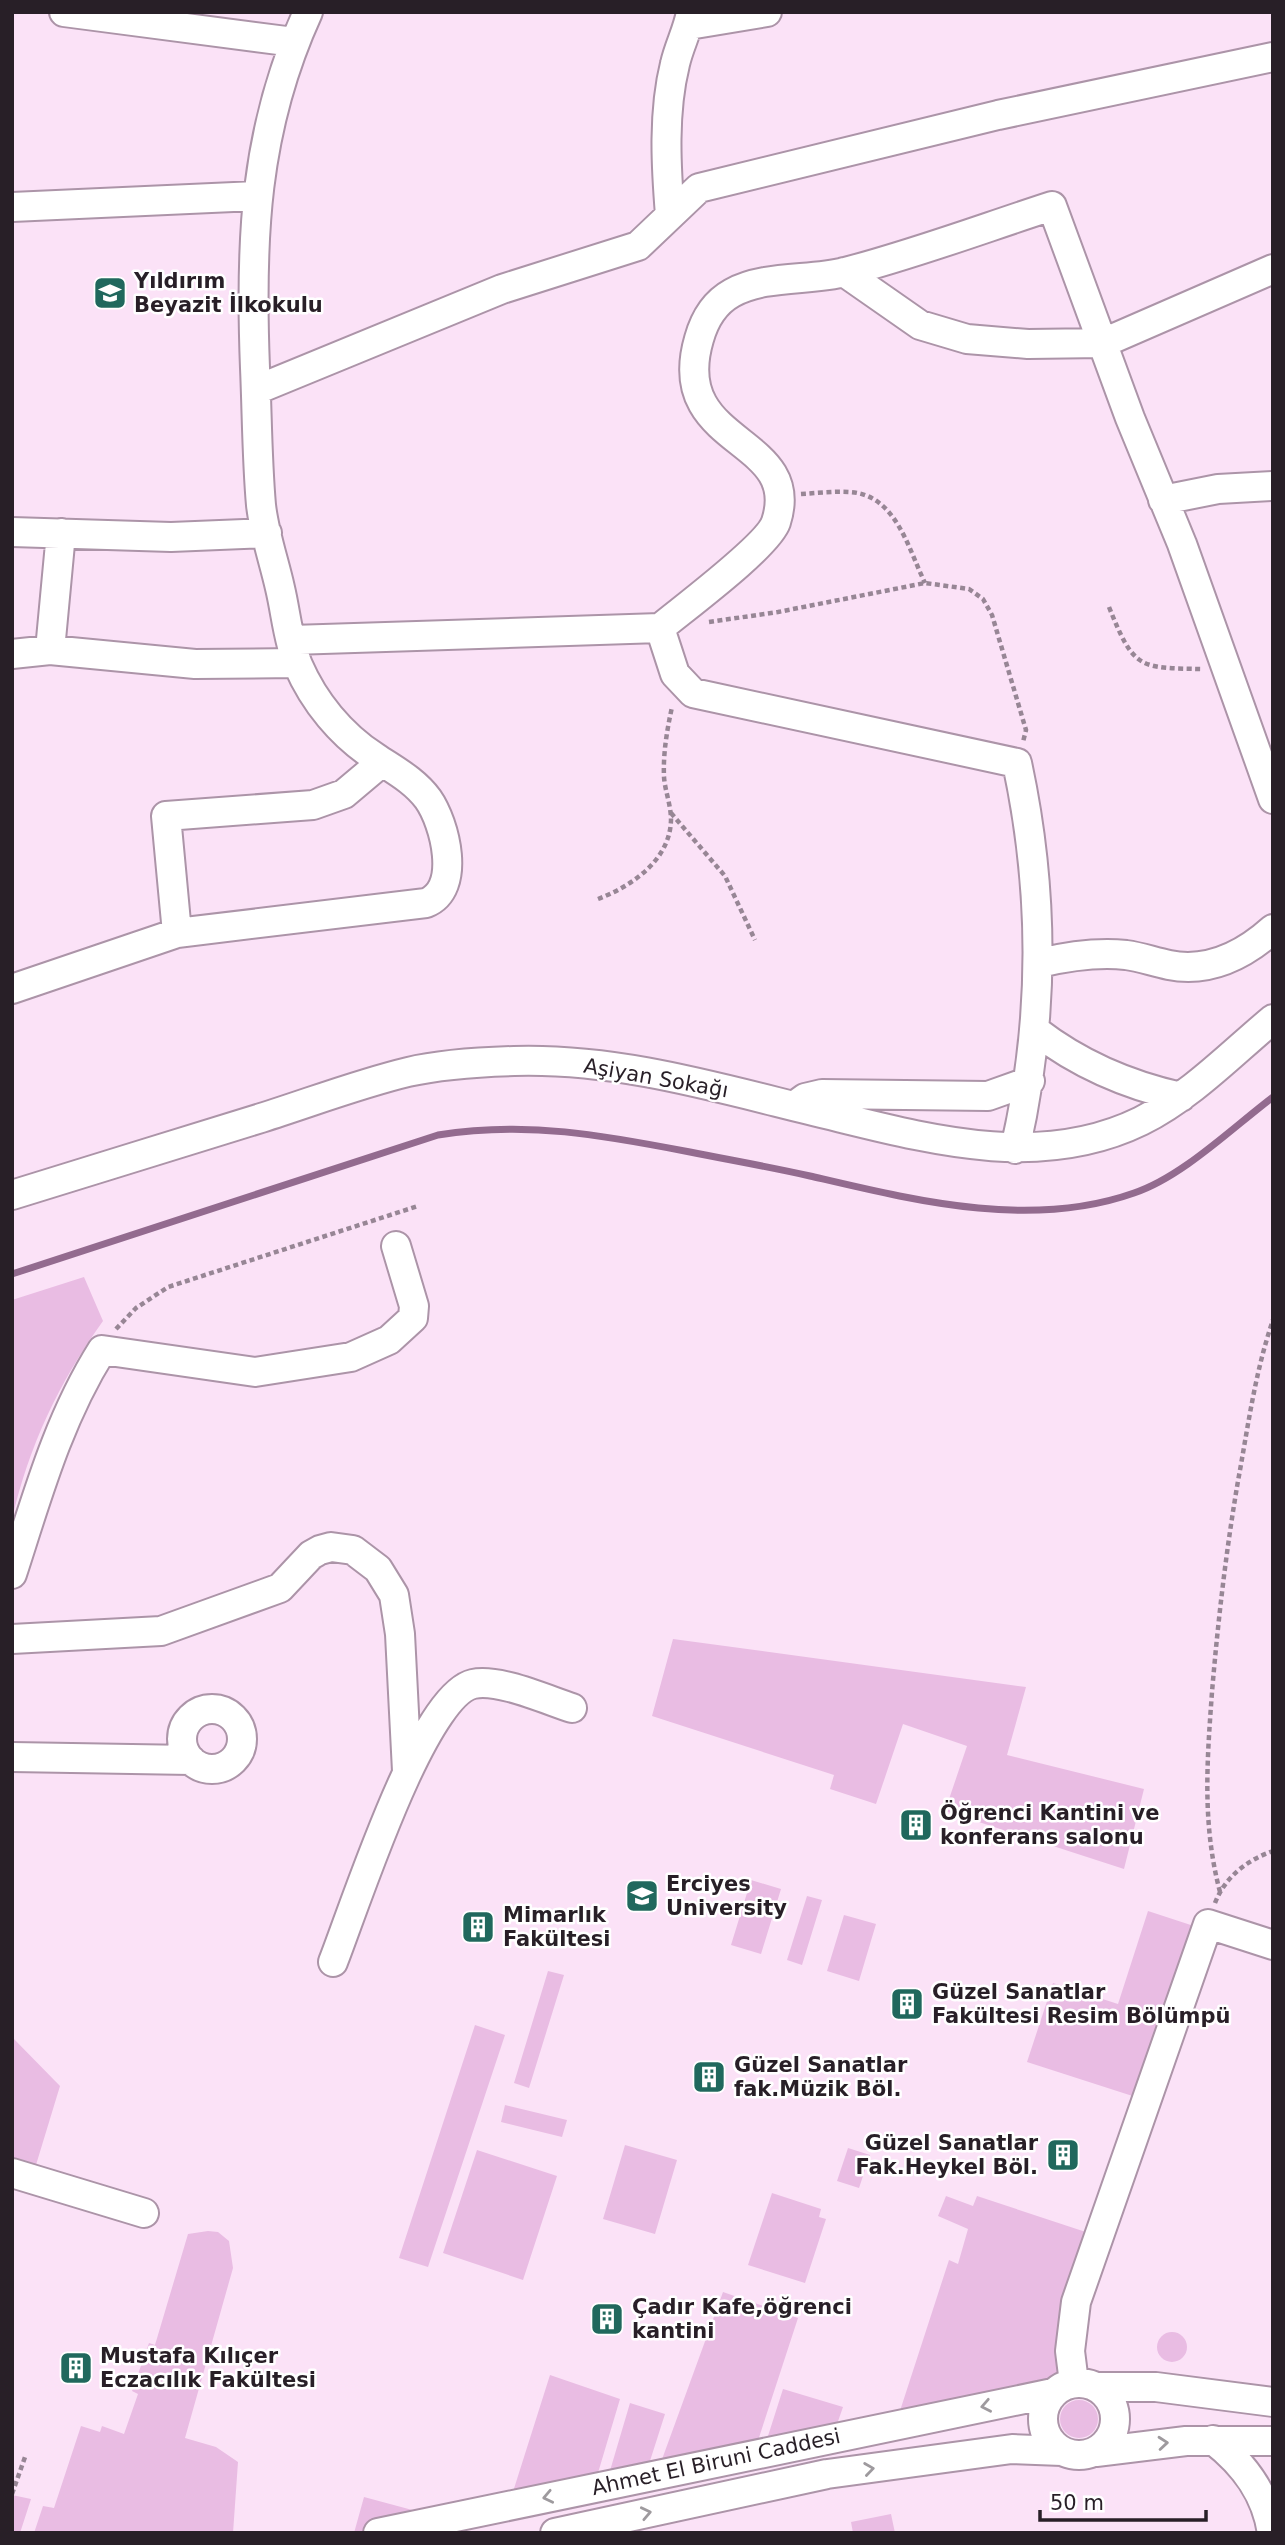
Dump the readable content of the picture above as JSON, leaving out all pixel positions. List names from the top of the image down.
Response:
{
  "streets": {
    "street": ["Aşiyan Sokağı", "Ahmet El Biruni Caddesi"]
  },
  "places": {
    "school or university": ["Yıldırım Beyazit İlkokulu", "Erciyes University"],
    "building": [
      "Öğrenci Kantini ve konferans salonu",
      "Mimarlık Fakültesi",
      "Güzel Sanatlar Fakültesi Resim Bölümpü",
      "Güzel Sanatlar fak.Müzik Böl.",
      "Güzel Sanatlar Fak.Heykel Böl.",
      "Çadır Kafe,öğrenci kantini",
      "Mustafa Kılıçer Eczacılık Fakültesi"
    ]
  },
  "scale_bar": "50 m"
}
